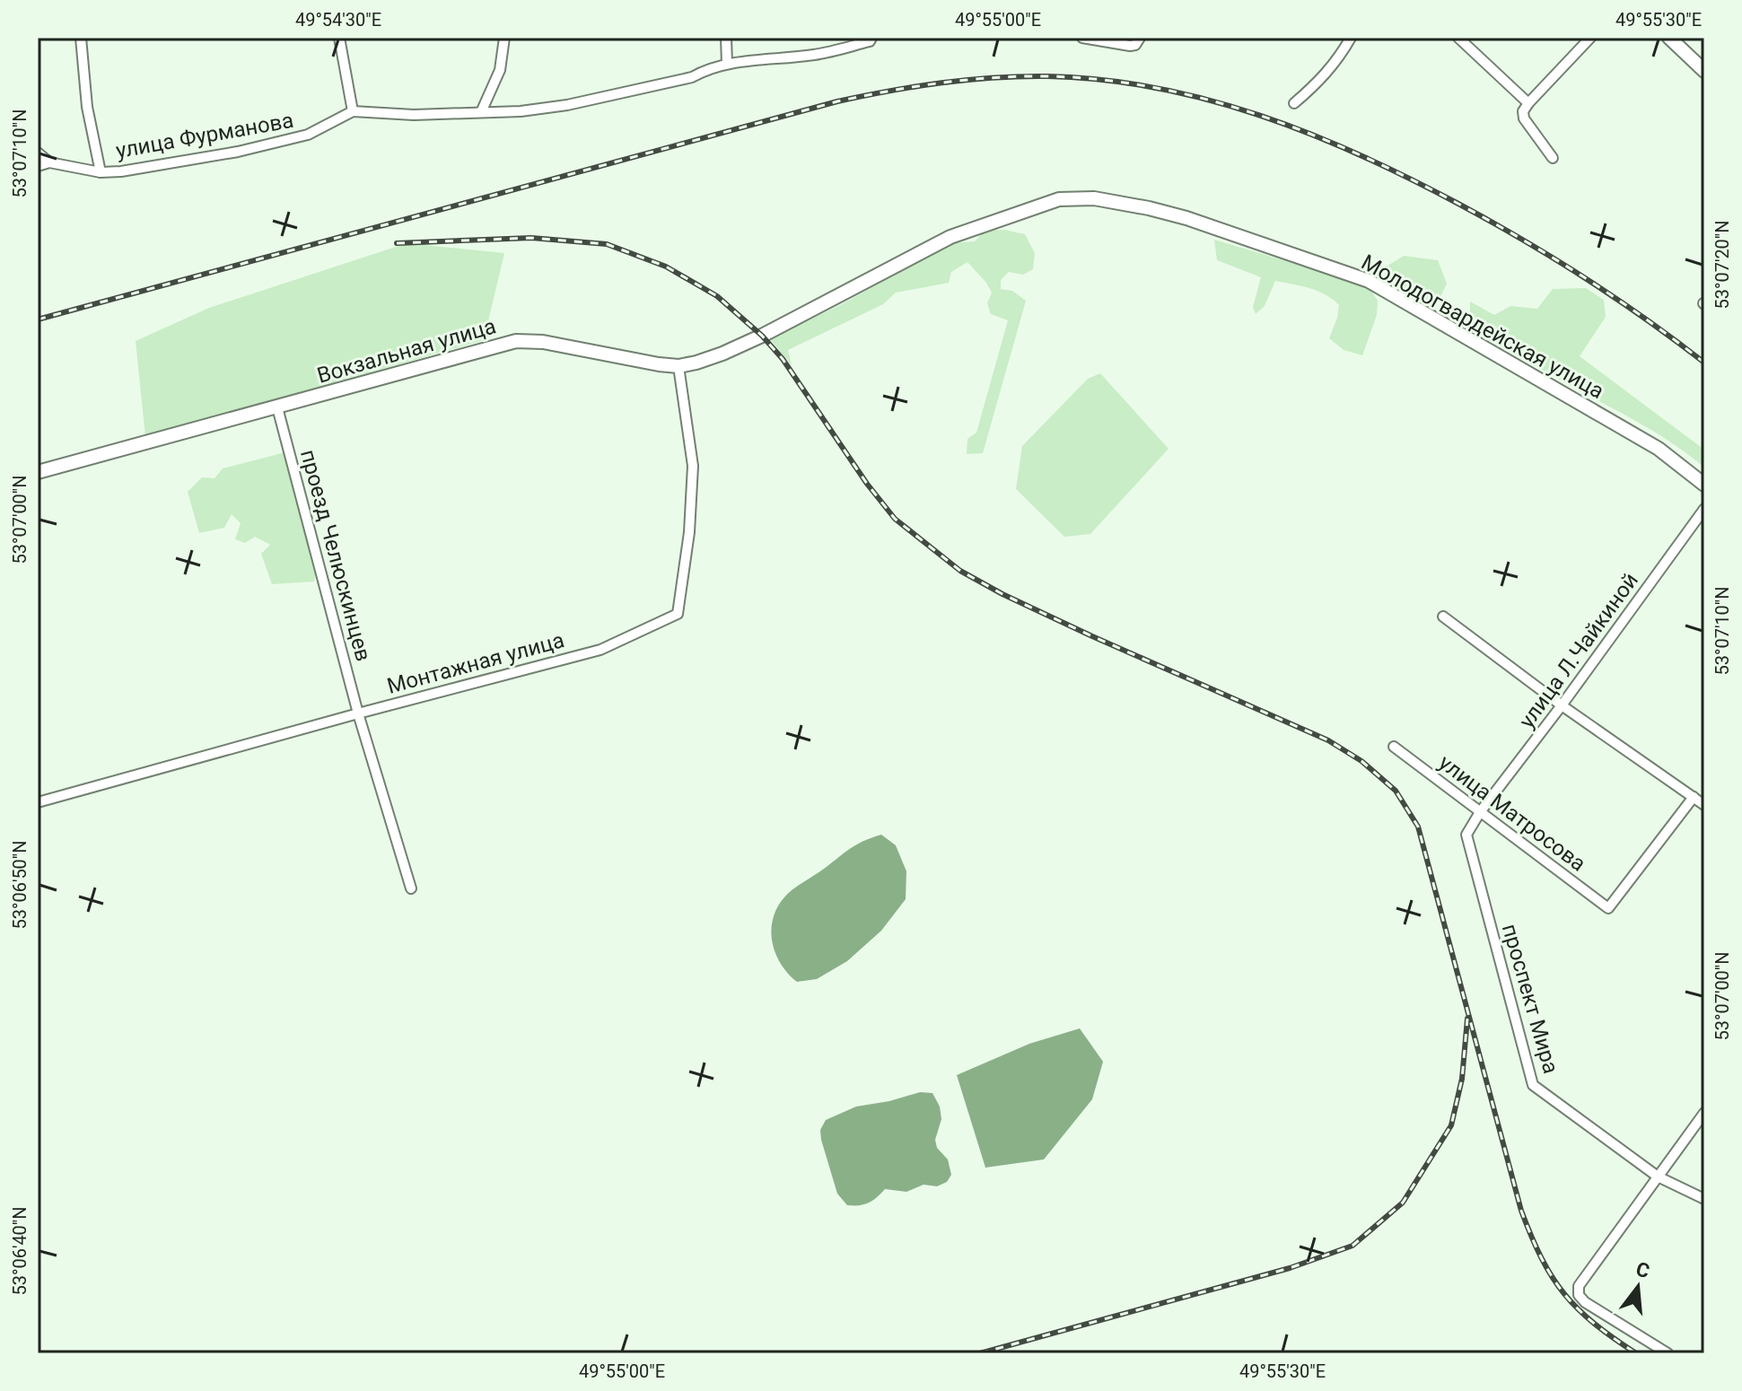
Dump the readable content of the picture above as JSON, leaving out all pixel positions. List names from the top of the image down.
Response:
{
  "streets": {
    "street": [
      "улица Фурманова",
      "Молодогвардейская улица",
      "Вокзальная улица",
      "проезд Челюскинцев",
      "улица Л.Чайкиной",
      "Монтажная улица",
      "улица Матросова",
      "проспект Мира"
    ]
  },
  "crossings": [
    ["Молодогвардейская улица", "Вокзальная улица"],
    ["Вокзальная улица", "проезд Челюскинцев"],
    ["Вокзальная улица", "Монтажная улица"],
    ["проезд Челюскинцев", "Монтажная улица"],
    ["улица Л.Чайкиной", "улица Матросова"],
    ["улица Л.Чайкиной", "проспект Мира"],
    ["улица Матросова", "проспект Мира"]
  ],
  "north": "top",
  "coordinates": [
    "49°54'30\"E",
    "49°55'00\"E",
    "49°55'30\"E",
    "53°07'10\"N",
    "53°07'20\"N",
    "53°07'00\"N",
    "53°06'50\"N",
    "53°06'40\"N"
  ]
}
